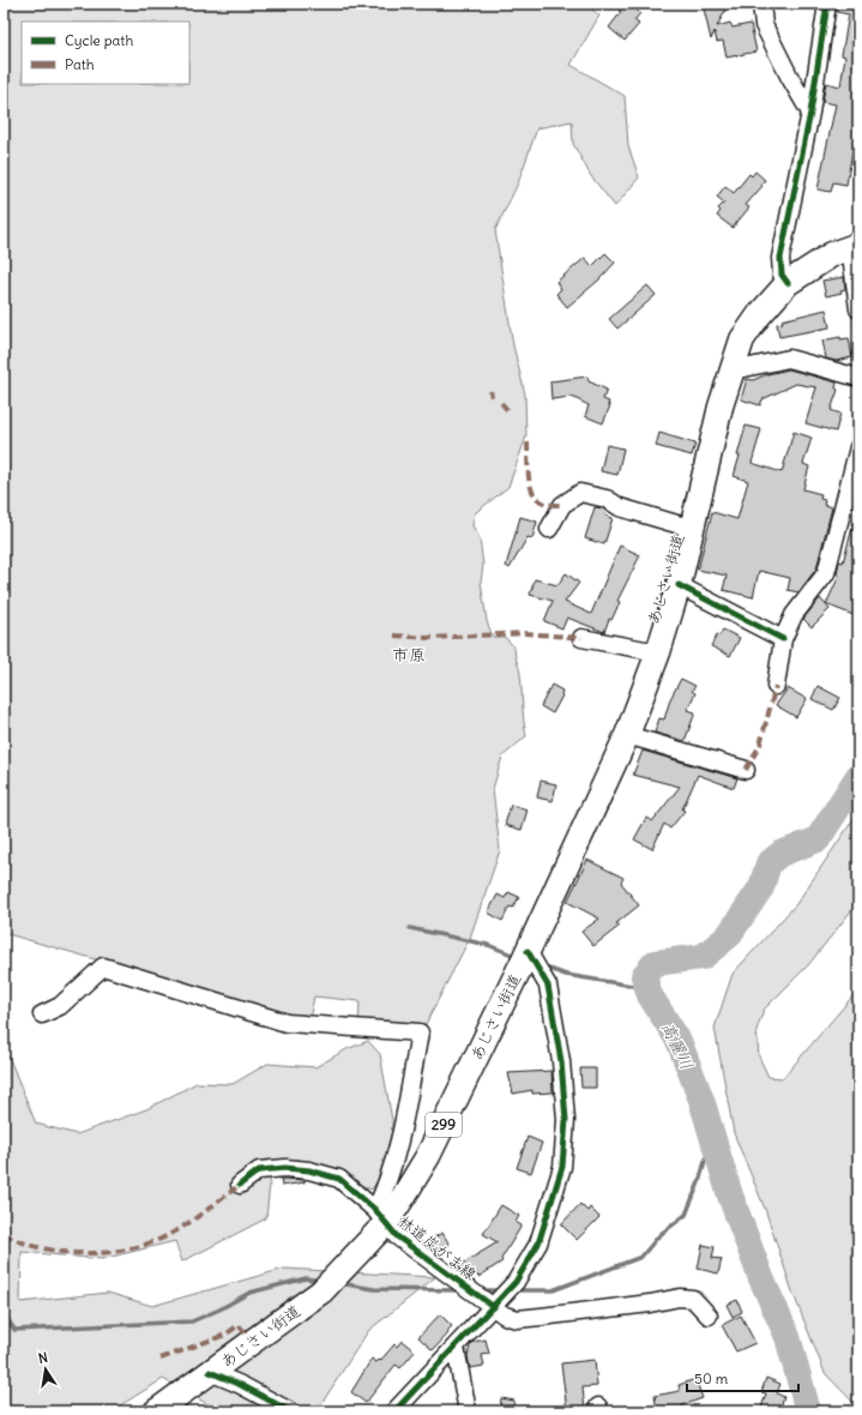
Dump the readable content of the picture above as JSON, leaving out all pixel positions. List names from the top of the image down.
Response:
{
  "streets": {
    "highway": ["あじさい街道", "299"],
    "street": ["林道炭がま線"]
  },
  "crossings": [
    ["あじさい街道", "林道炭がま線"]
  ],
  "districts": ["市原"],
  "water": ["高麗川"],
  "legend": ["Cycle path", "Path"],
  "scale_bar": "50 m",
  "north": "top"
}
